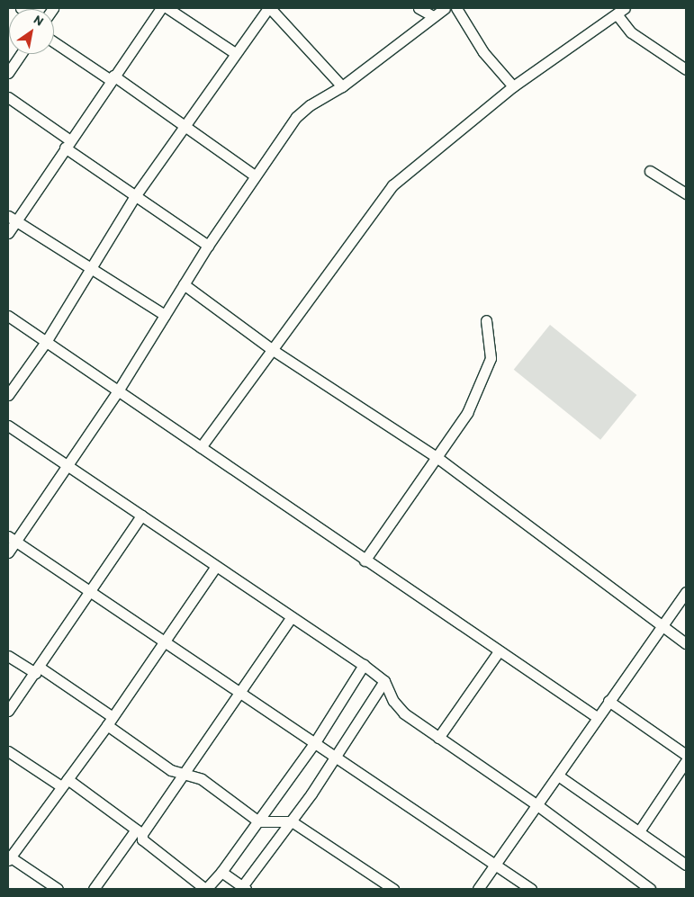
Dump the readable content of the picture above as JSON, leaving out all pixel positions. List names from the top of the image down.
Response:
{
  "north": "top right"
}
